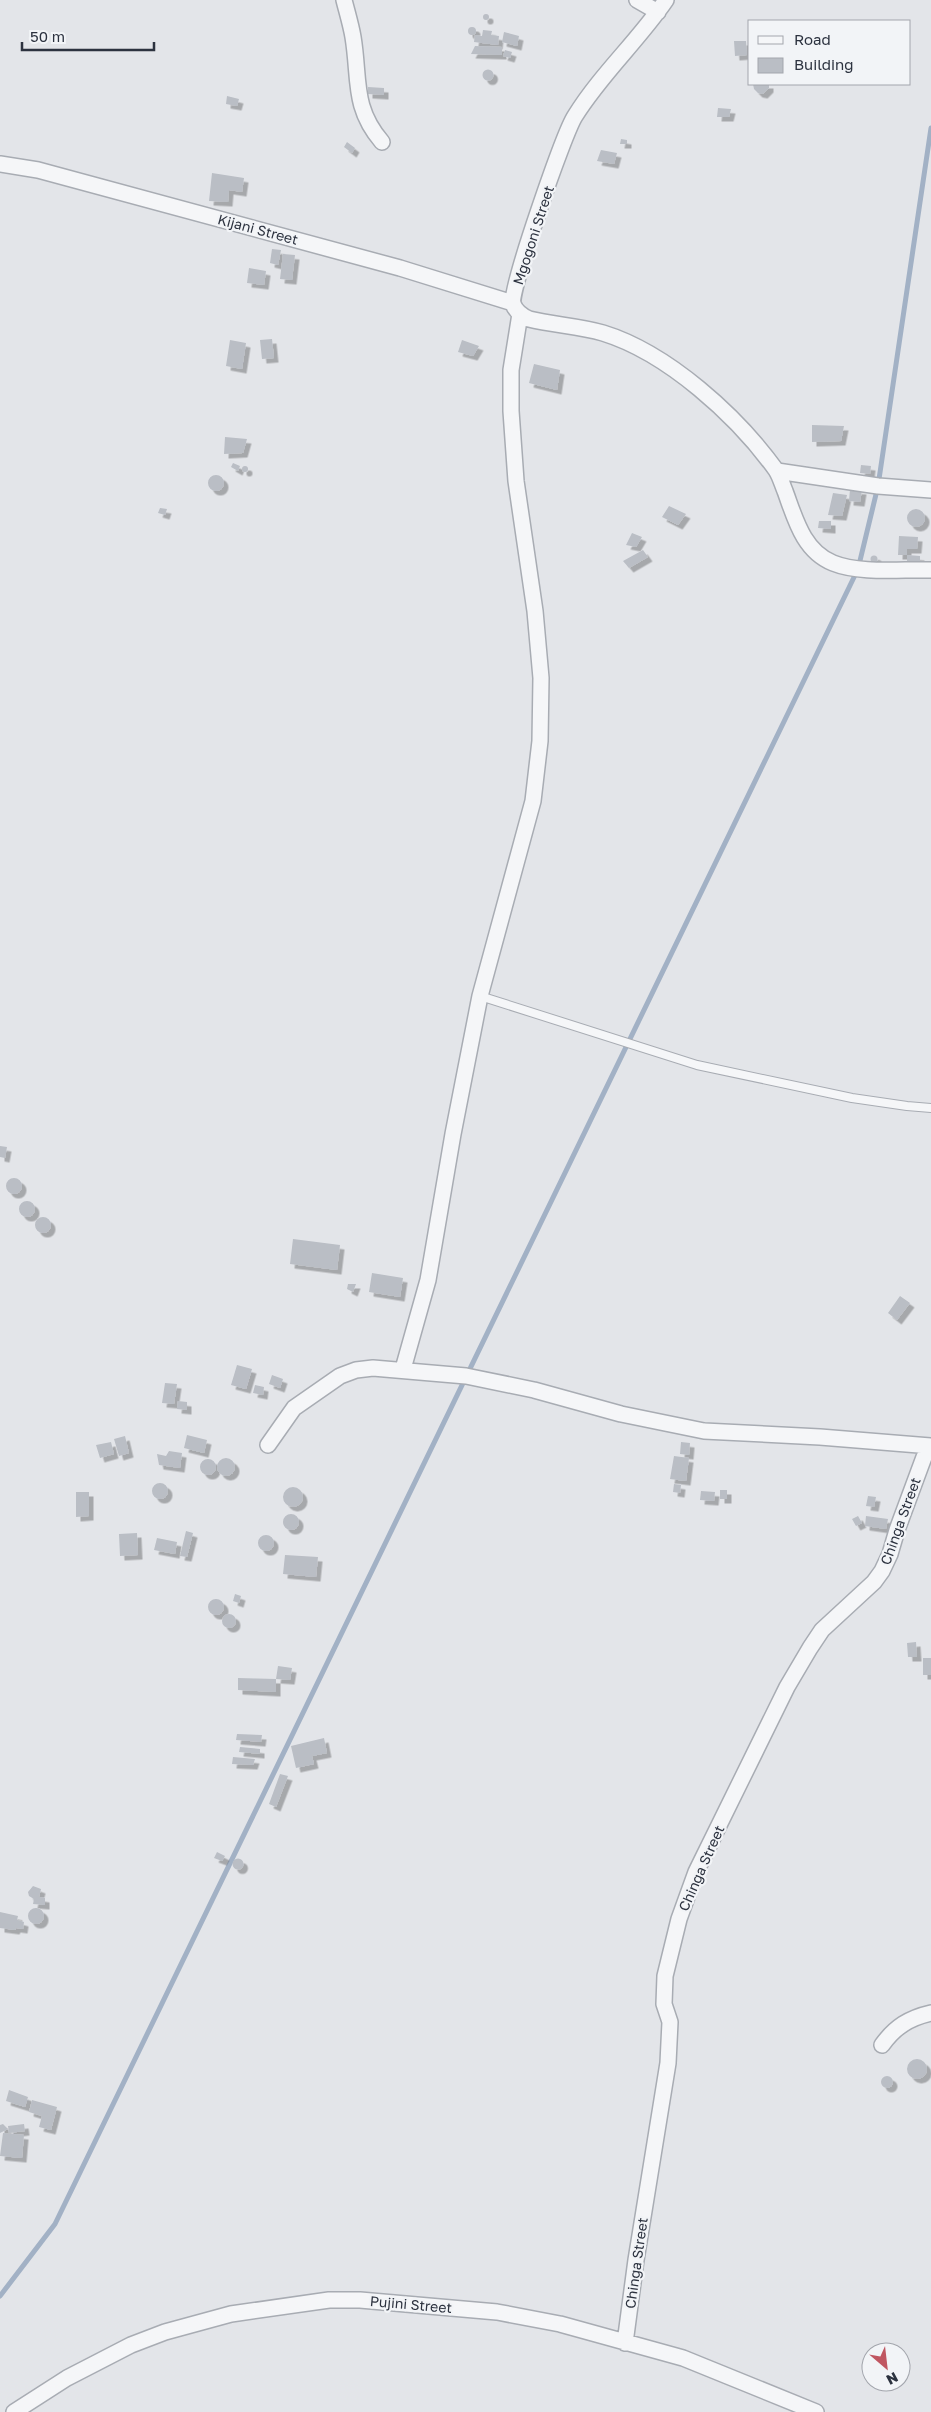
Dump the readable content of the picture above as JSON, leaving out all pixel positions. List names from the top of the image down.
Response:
{
  "streets": {
    "street": [
      "Kijani Street",
      "Mgogoni Street",
      "Chinga Street",
      "Pujini Street"
    ]
  },
  "crossings": [
    ["Kijani Street", "Mgogoni Street"],
    ["Chinga Street", "Pujini Street"]
  ],
  "legend": ["Road", "Building"],
  "scale_bar": "50 m",
  "north": "bottom right"
}
